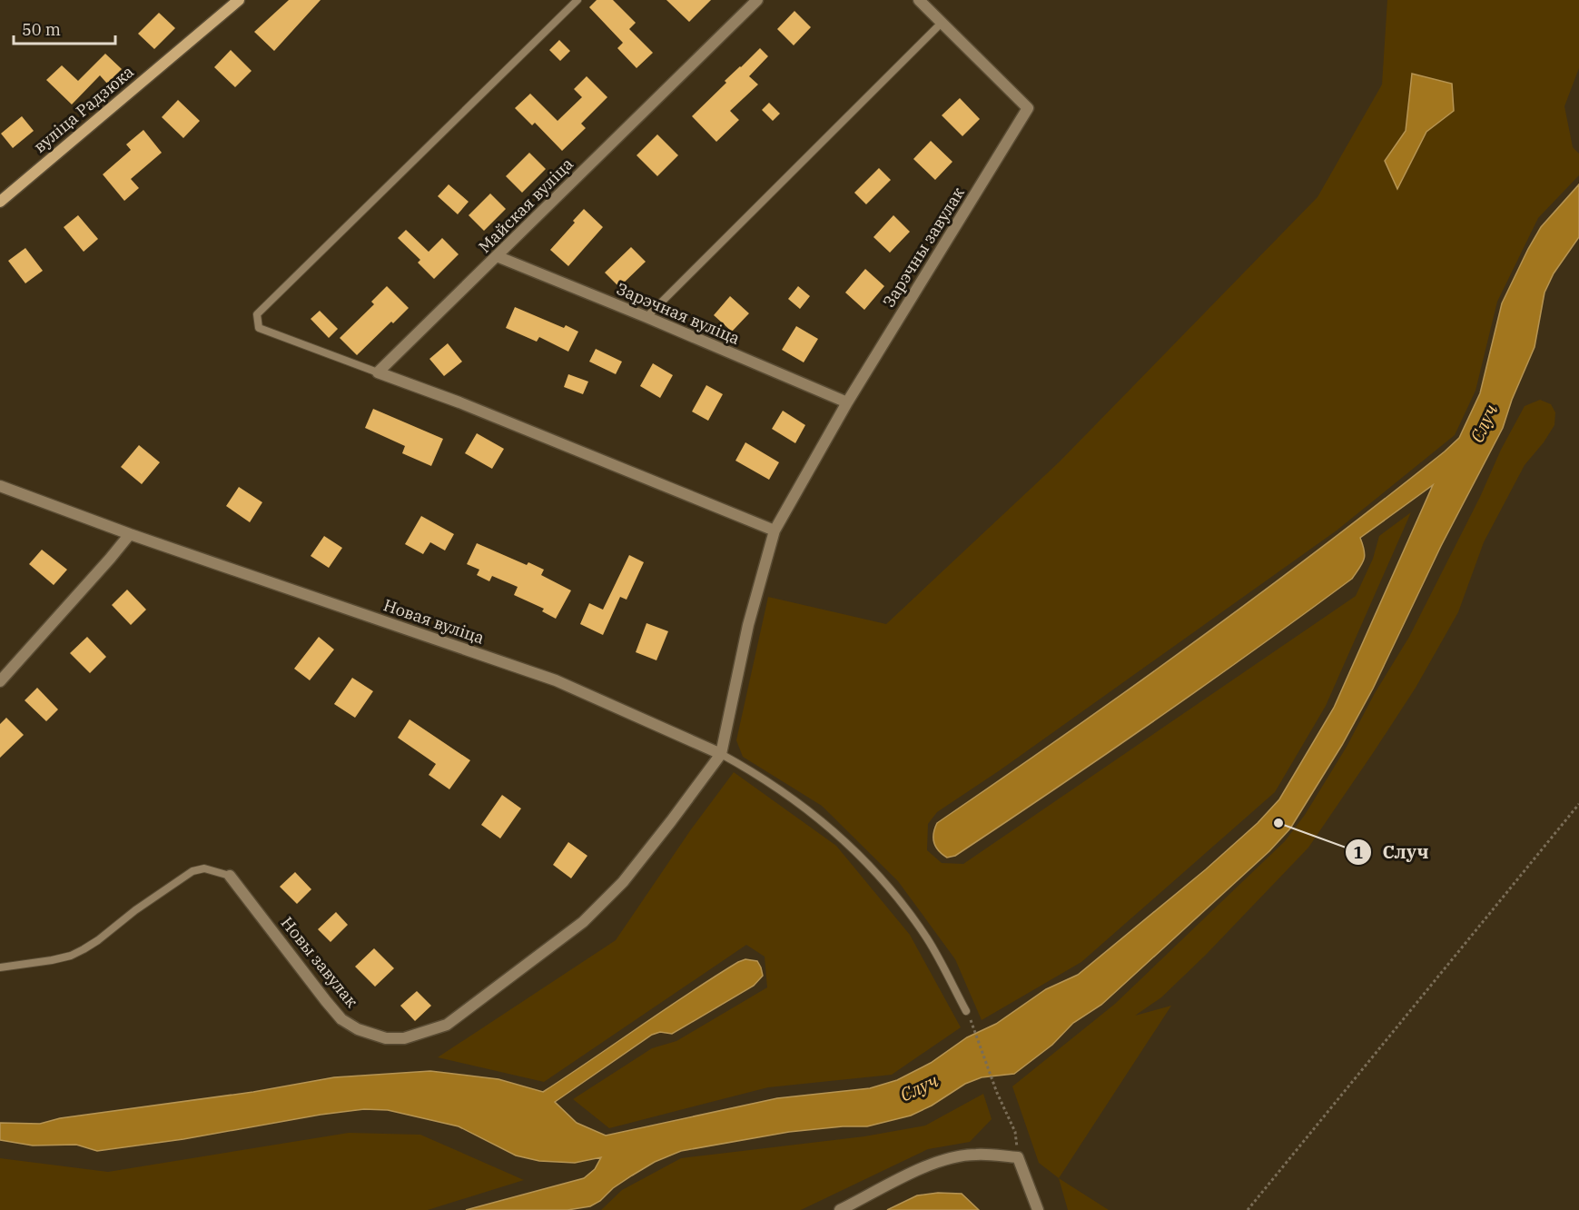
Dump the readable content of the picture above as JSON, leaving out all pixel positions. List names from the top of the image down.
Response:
{
  "streets": {
    "main road": ["вуліца Радзюка"],
    "street": [
      "Майская вуліца",
      "Зарэчны завулак",
      "Зарэчная вуліца",
      "Новая вуліца",
      "Новы завулак"
    ]
  },
  "crossings": [
    ["Майская вуліца", "Зарэчная вуліца"],
    ["Зарэчны завулак", "Зарэчная вуліца"],
    ["Зарэчны завулак", "Новая вуліца"],
    ["Зарэчны завулак", "Новы завулак"],
    ["Новая вуліца", "Новы завулак"]
  ],
  "water": ["Случ"],
  "places": ["Случ"],
  "scale_bar": "50 m"
}
